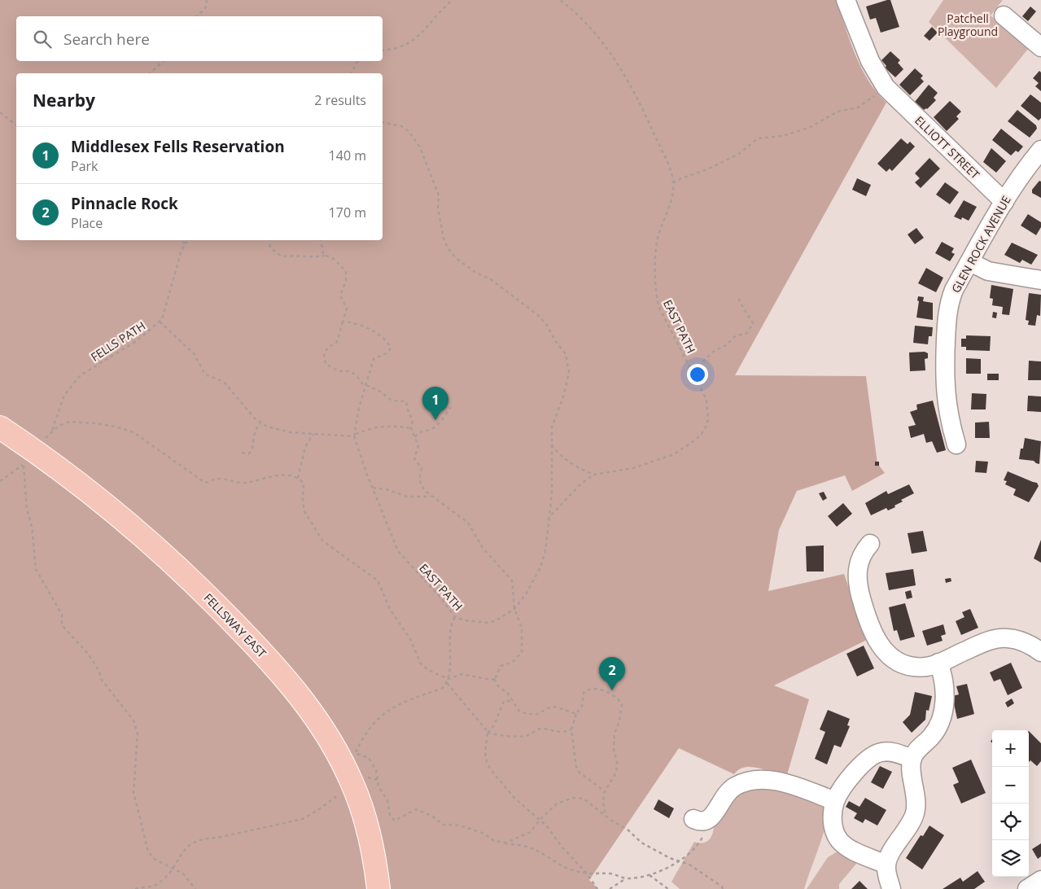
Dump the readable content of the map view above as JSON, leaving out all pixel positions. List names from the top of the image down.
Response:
{
  "streets": {
    "main road": ["FELLSWAY EAST"],
    "street": ["ELLIOTT STREET", "GLEN ROCK AVENUE"],
    "path": ["EAST PATH", "FELLS PATH"]
  },
  "crossings": [
    ["ELLIOTT STREET", "GLEN ROCK AVENUE"]
  ],
  "parks": ["Patchell Playground"],
  "page": {
    "search": "Search here",
    "heading": ["Nearby", "2 results"],
    "list": [
      {
        "mark": "1",
        "name": "Middlesex Fells Reservation",
        "note": "Park",
        "value": "140 m"
      },
      {
        "mark": "2",
        "name": "Pinnacle Rock",
        "note": "Place",
        "value": "170 m"
      }
    ],
    "pins": ["1", "2"],
    "map_buttons": ["+", "−"]
  }
}
